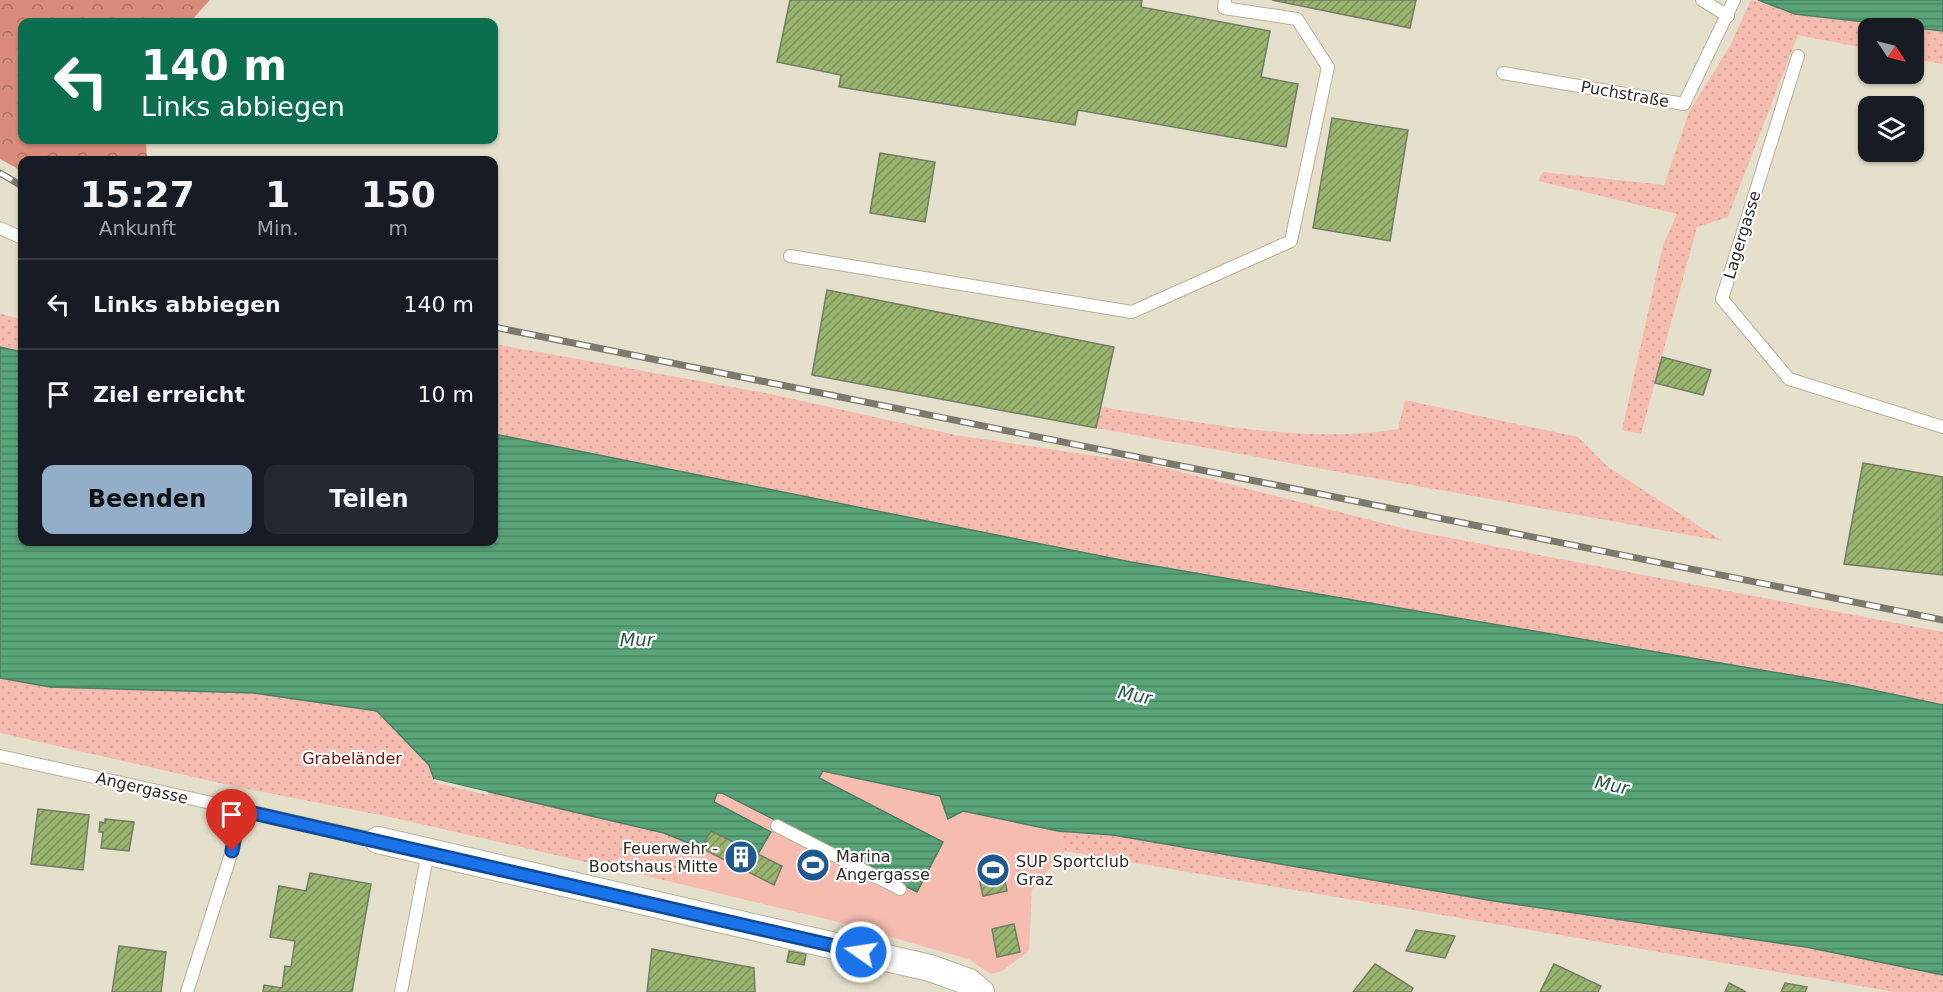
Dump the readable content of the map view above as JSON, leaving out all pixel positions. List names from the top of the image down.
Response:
{
  "streets": {
    "street": ["Angergasse"],
    "lane": ["Puchstraße", "Lagergasse"]
  },
  "water": ["Mur"],
  "parks": ["Grabeländer"],
  "places": {
    "building": ["Feuerwehr - Bootshaus Mitte"],
    "sports": ["Marina Angergasse", "SUP Sportclub Graz"]
  },
  "north": "bottom right",
  "page": {
    "turn": ["140 m", "Links abbiegen"],
    "eta": [
      "15:27",
      "Ankunft",
      "1",
      "Min.",
      "150",
      "m"
    ],
    "list": [
      {
        "name": "Links abbiegen",
        "value": "140 m"
      },
      {
        "name": "Ziel erreicht",
        "value": "10 m"
      }
    ],
    "buttons": ["Beenden", "Teilen"]
  }
}
